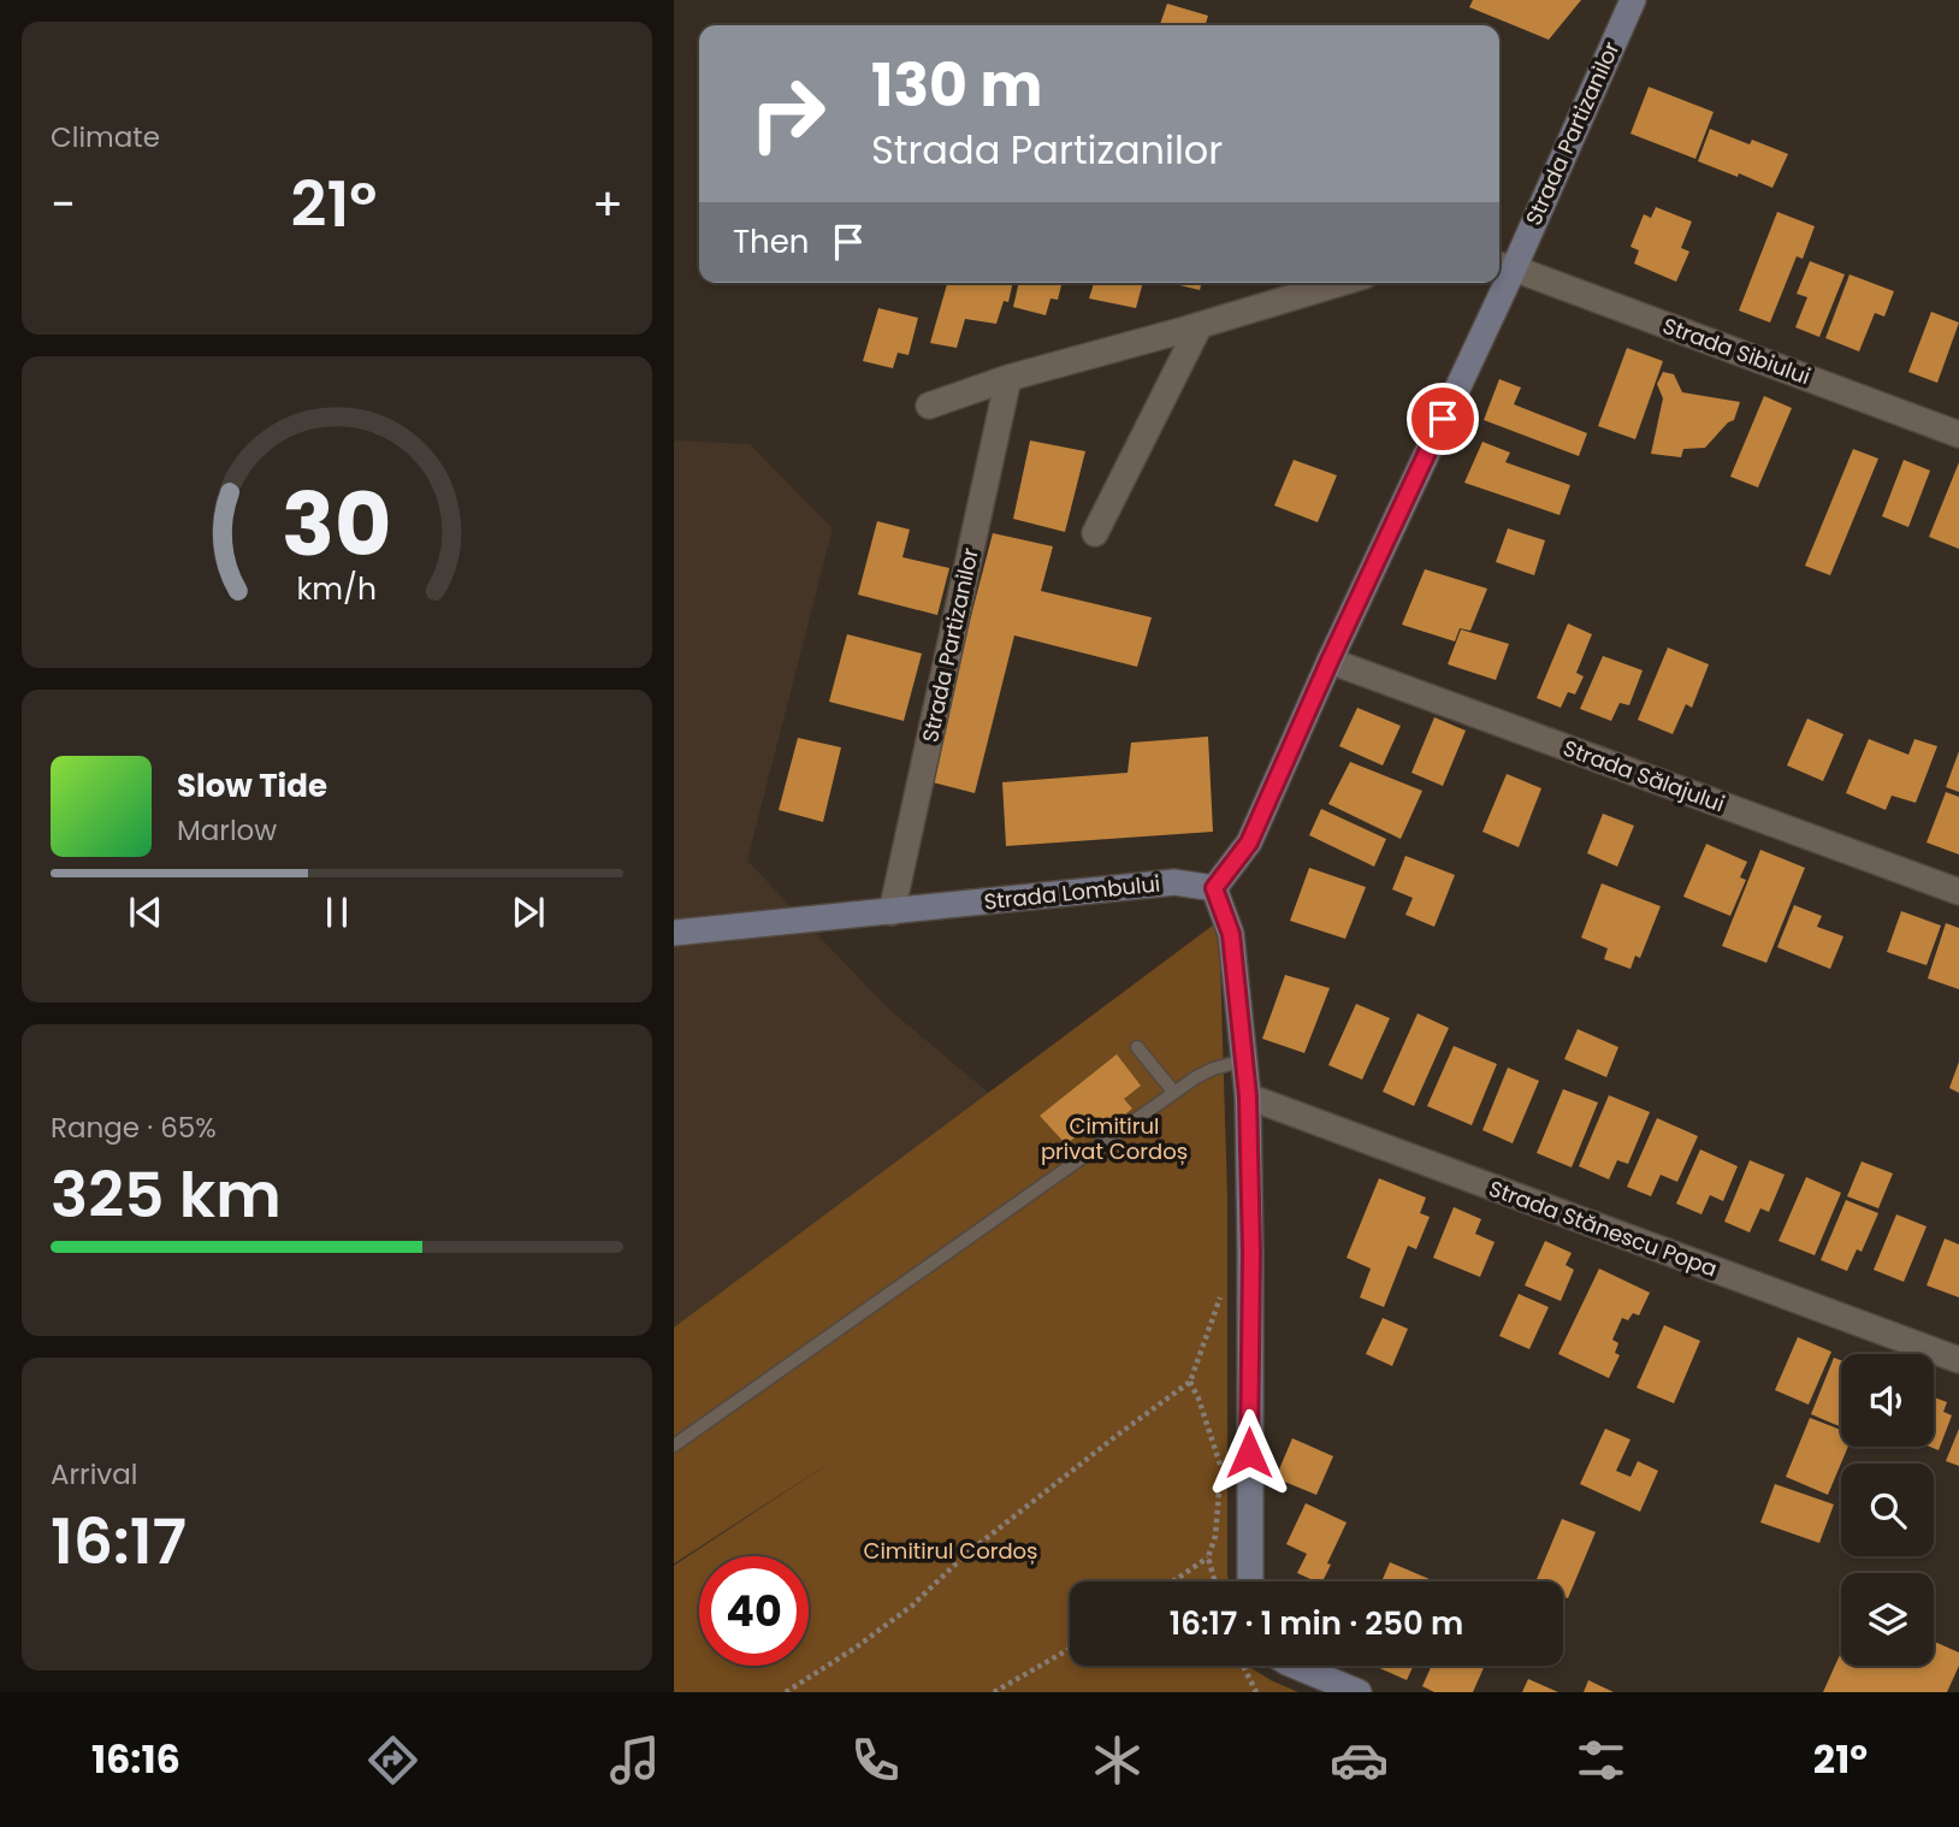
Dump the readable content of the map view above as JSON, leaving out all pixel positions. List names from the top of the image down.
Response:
{
  "streets": {
    "street": [
      "Strada Partizanilor",
      "Strada Sibiului",
      "Strada Sălajului",
      "Strada Lombului",
      "Strada Stănescu Popa"
    ]
  },
  "crossings": [
    ["Strada Partizanilor", "Strada Sibiului"],
    ["Strada Partizanilor", "Strada Sălajului"],
    ["Strada Partizanilor", "Strada Lombului"]
  ],
  "parks": ["Cimitirul privat Cordoș", "Cimitirul Cordoș"],
  "page": {
    "tile": [
      "Climate",
      ["Range · 65%", "325 km"],
      ["Arrival", "16:17"]
    ],
    "turn": ["130 m", "Strada Partizanilor"],
    "heat": ["−", "21°", "+"],
    "then": "Then",
    "song": ["Slow Tide", "Marlow"],
    "limit": "40",
    "trip": "16:17 · 1 min · 250 m",
    "tabs": ["16:16", "21°"],
    "gauge": ["30", "km/h"]
  }
}
